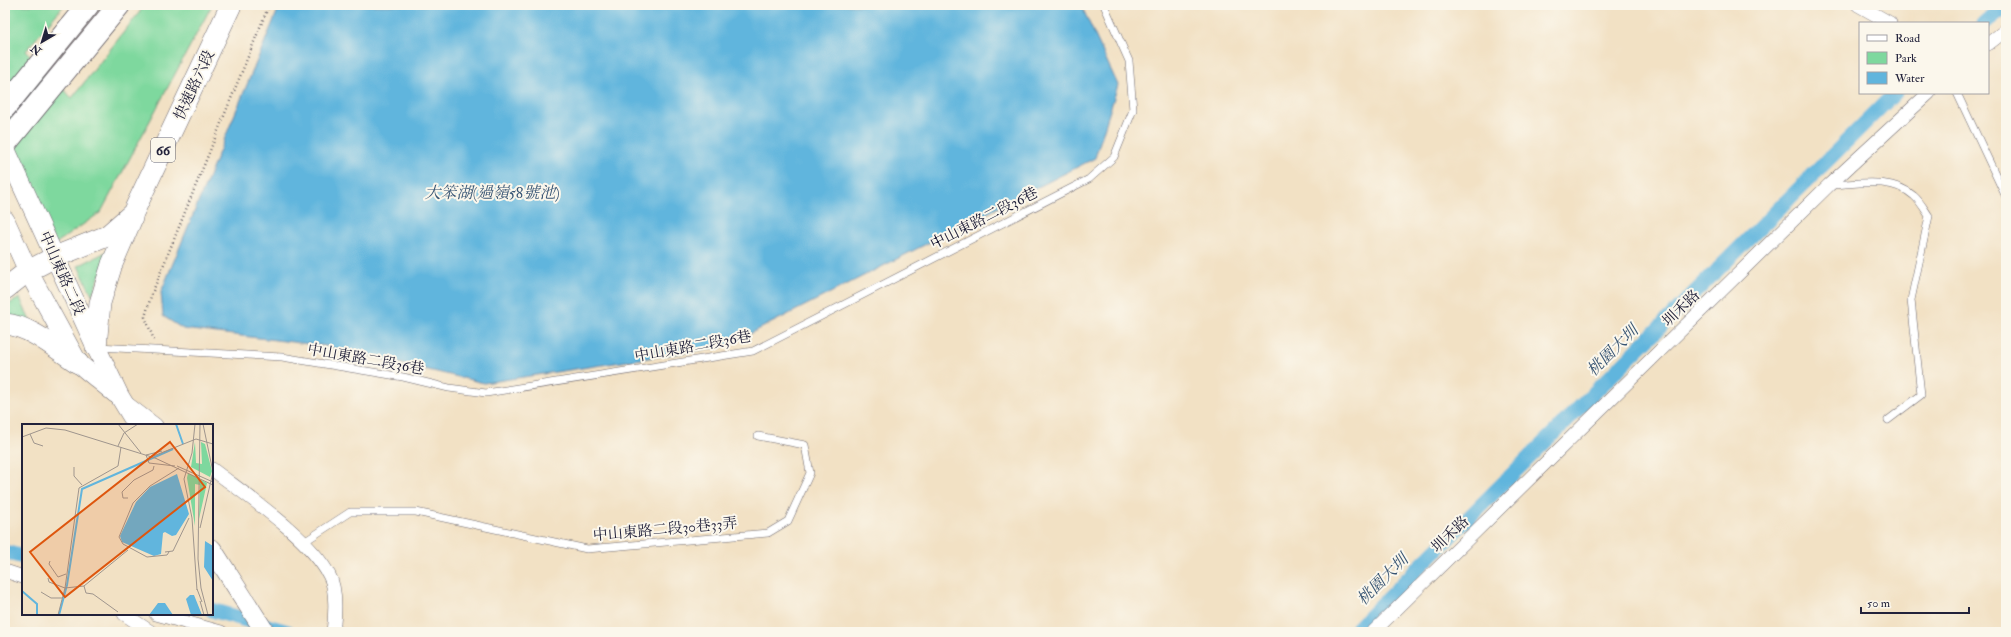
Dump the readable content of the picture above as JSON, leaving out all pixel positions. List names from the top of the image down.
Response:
{
  "streets": {
    "main road": ["快速路六段", "66", "中山東路二段"],
    "street": ["圳禾路"],
    "lane": ["中山東路二段36巷", "中山東路二段30巷33弄"]
  },
  "crossings": [
    ["快速路六段", "66"],
    ["快速路六段", "中山東路二段"],
    ["66", "中山東路二段"],
    ["中山東路二段36巷", "中山東路二段"]
  ],
  "water": ["大笨湖(過嶺58號池)", "桃園大圳"],
  "legend": ["Road", "Park", "Water"],
  "scale_bar": "50 m",
  "north": "bottom left"
}
